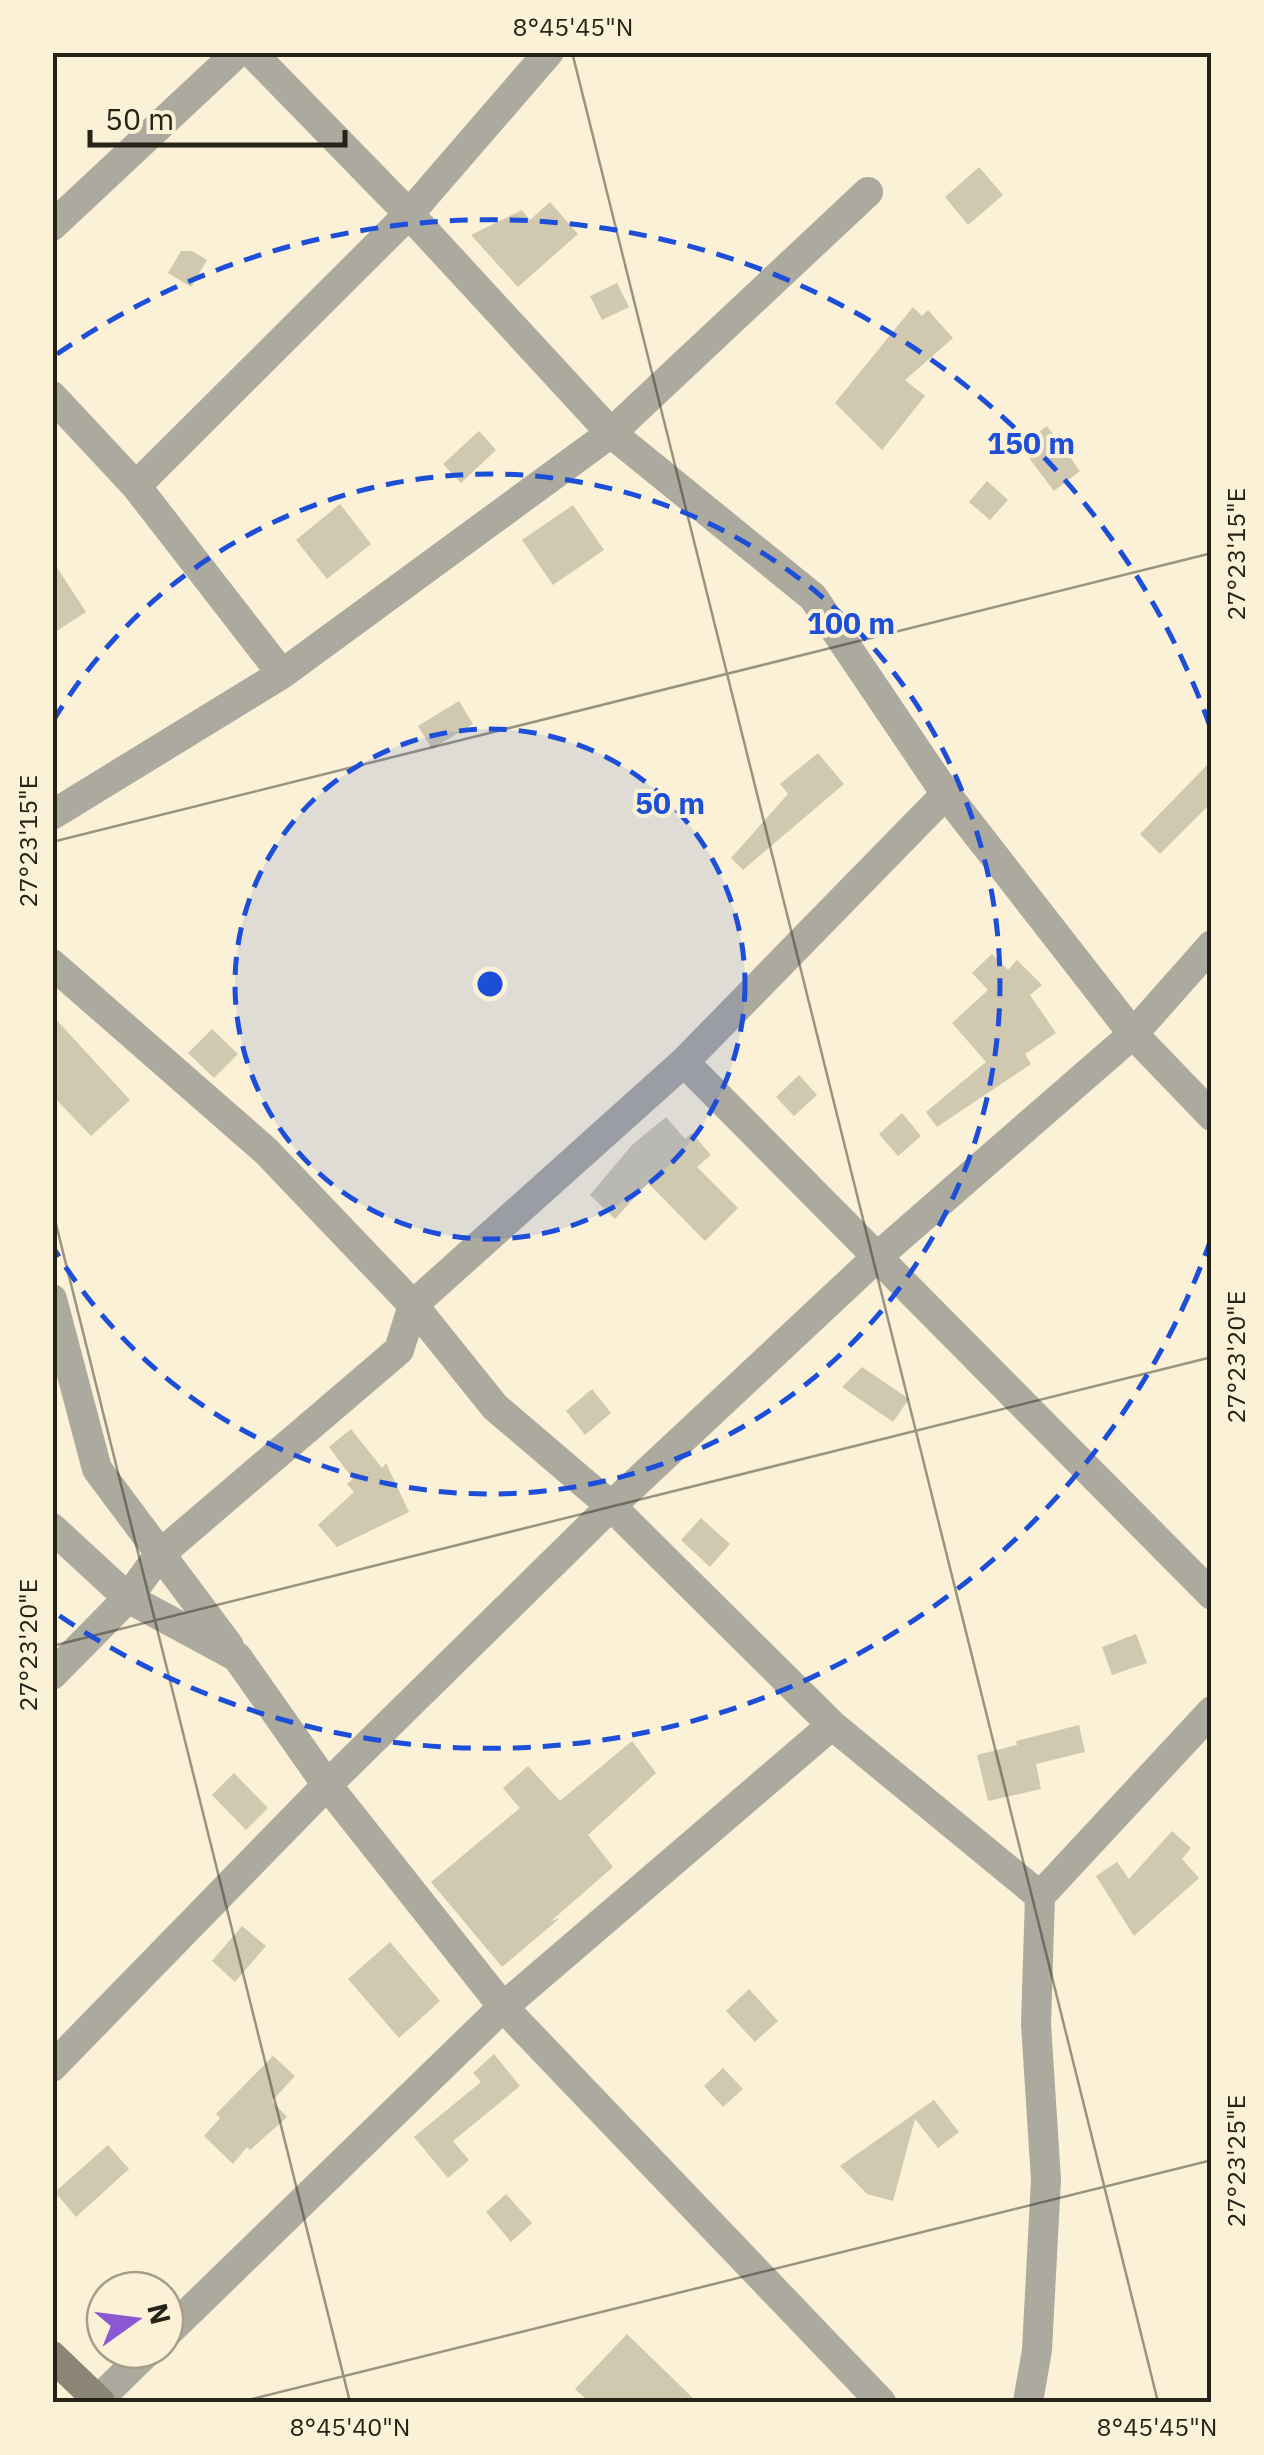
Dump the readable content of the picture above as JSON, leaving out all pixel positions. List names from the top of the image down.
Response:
{
  "scale_bar": "50 m",
  "north": "right",
  "coordinates": [
    "8°45'45\"N",
    "27°23'15\"E",
    "27°23'20\"E",
    "27°23'25\"E",
    "8°45'40\"N"
  ],
  "rings": ["150 m", "100 m", "50 m"]
}
